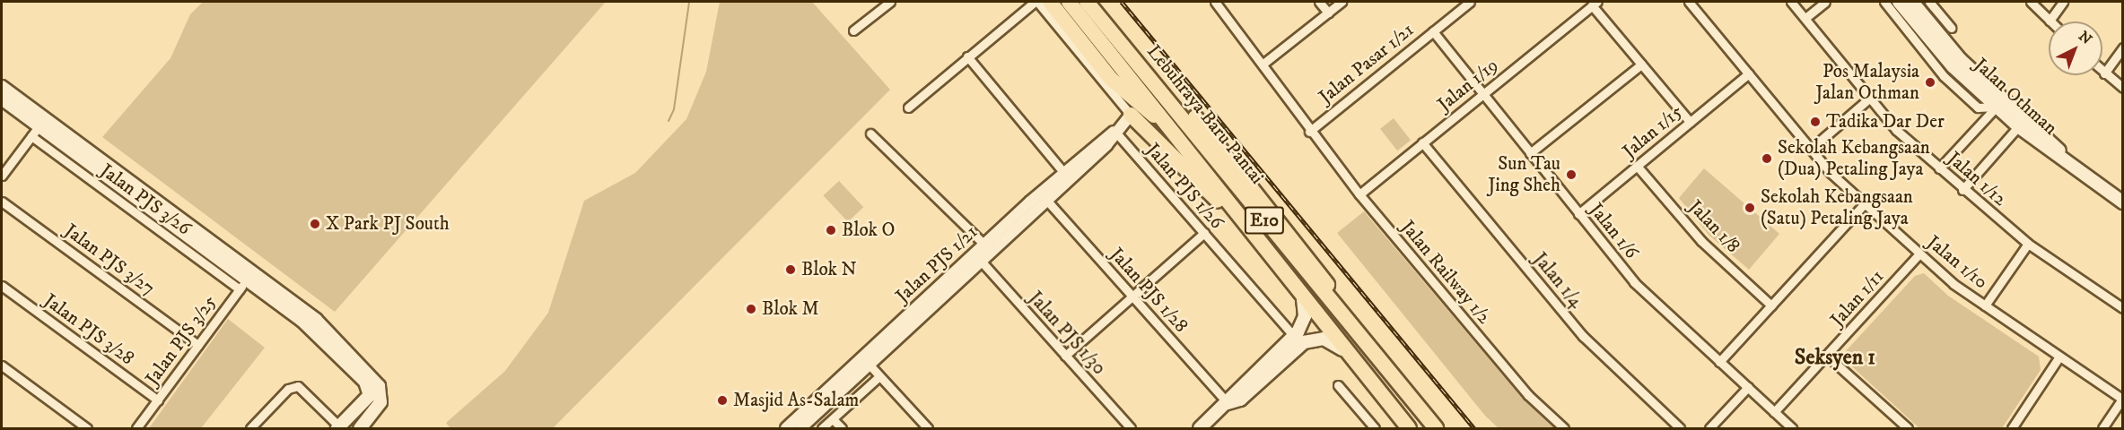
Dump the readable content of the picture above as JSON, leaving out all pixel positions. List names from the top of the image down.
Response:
{
  "streets": {
    "highway": ["Lebuhraya Baru Pantai", "E10"],
    "main road": ["Jalan Othman"],
    "street": [
      "Jalan Pasar 1/21",
      "Jalan 1/19",
      "Jalan 1/15",
      "Jalan 1/12",
      "Jalan PJS 1/26",
      "Jalan 1/8",
      "Jalan 1/6",
      "Jalan PJS 3/27",
      "Jalan 1/10",
      "Jalan PJS 1/21",
      "Jalan Railway 1/2",
      "Jalan 1/4",
      "Jalan PJS 1/28",
      "Jalan 1/11",
      "Jalan PJS 3/28",
      "Jalan PJS 1/30",
      "Jalan PJS 3/25"
    ]
  },
  "crossings": [
    ["Jalan Pasar 1/21", "Jalan 1/6"],
    ["Jalan Pasar 1/21", "Jalan Railway 1/2"],
    ["Jalan 1/19", "Jalan 1/6"],
    ["Jalan 1/19", "Jalan Railway 1/2"],
    ["Jalan 1/19", "Jalan 1/4"],
    ["Jalan 1/15", "Jalan 1/8"],
    ["Jalan 1/15", "Jalan 1/6"],
    ["Jalan 1/15", "Jalan 1/10"],
    ["Jalan PJS 1/26", "Jalan PJS 1/21"],
    ["Jalan 1/6", "Jalan 1/11"],
    ["Jalan PJS 3/27", "Jalan PJS 3/25"],
    ["Jalan 1/10", "Jalan 1/11"],
    ["Jalan PJS 1/21", "Jalan PJS 1/28"],
    ["Jalan PJS 1/21", "Jalan PJS 1/30"],
    ["Jalan PJS 3/28", "Jalan PJS 3/25"]
  ],
  "districts": ["Seksyen 1"],
  "places": [
    "Pos Malaysia Jalan Othman",
    "Tadika Dar Der",
    "Sekolah Kebangsaan (Dua) Petaling Jaya",
    "Sun Tau Jing Sheh",
    "Sekolah Kebangsaan (Satu) Petaling Jaya",
    "X Park PJ South",
    "Blok O",
    "Blok N",
    "Blok M",
    "Masjid As-Salam"
  ],
  "north": "top right"
}
